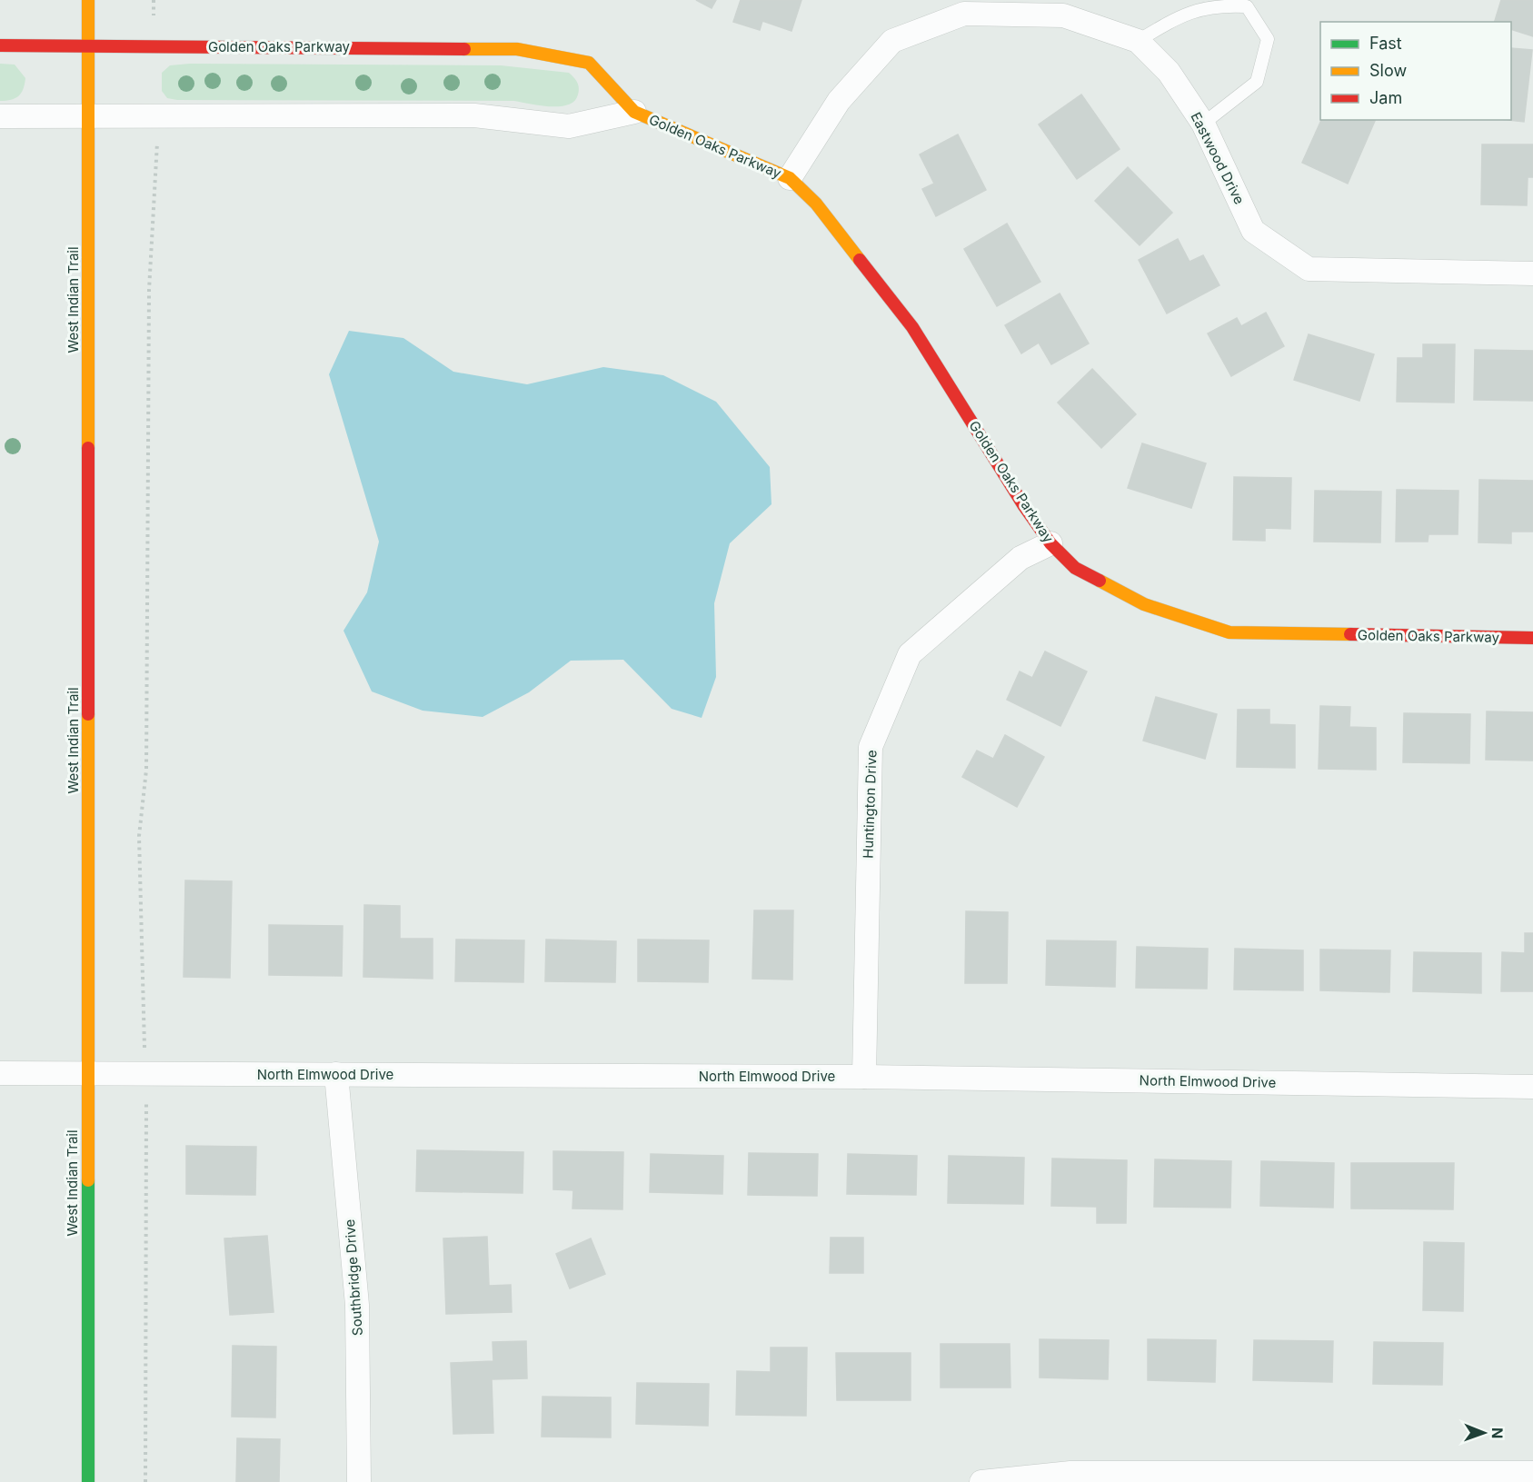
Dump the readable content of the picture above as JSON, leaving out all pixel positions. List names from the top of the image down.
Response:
{
  "streets": {
    "street": [
      "Golden Oaks Parkway",
      "Eastwood Drive",
      "West Indian Trail",
      "Huntington Drive",
      "North Elmwood Drive",
      "Southbridge Drive"
    ]
  },
  "crossings": [
    ["Golden Oaks Parkway", "Eastwood Drive"],
    ["Golden Oaks Parkway", "West Indian Trail"],
    ["Golden Oaks Parkway", "Huntington Drive"],
    ["West Indian Trail", "North Elmwood Drive"],
    ["Huntington Drive", "North Elmwood Drive"],
    ["North Elmwood Drive", "Southbridge Drive"]
  ],
  "legend": ["Fast", "Slow", "Jam"],
  "north": "right"
}
